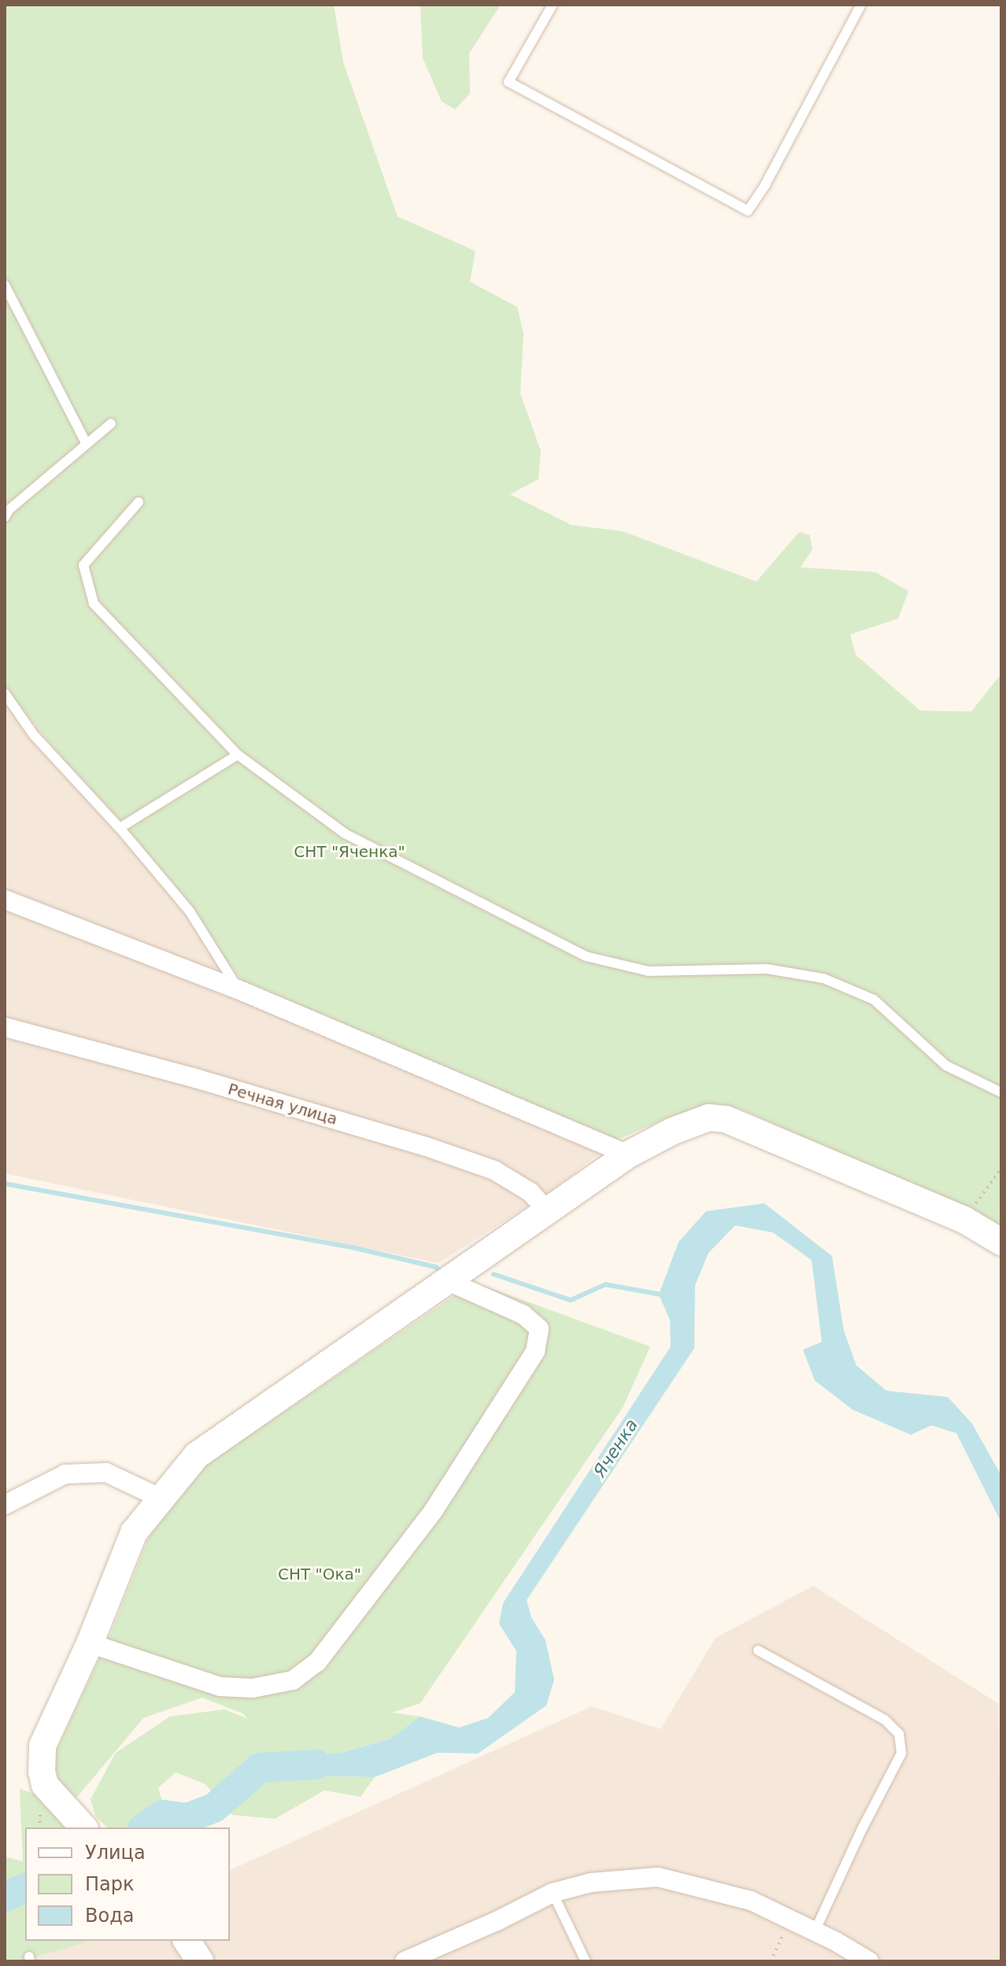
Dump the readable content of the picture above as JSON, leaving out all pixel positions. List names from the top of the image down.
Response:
{
  "streets": {
    "street": ["Речная улица"]
  },
  "water": ["Яченка"],
  "parks": ["СНТ \"Яченка\"", "СНТ \"Ока\""],
  "legend": ["Улица", "Парк", "Вода"]
}
